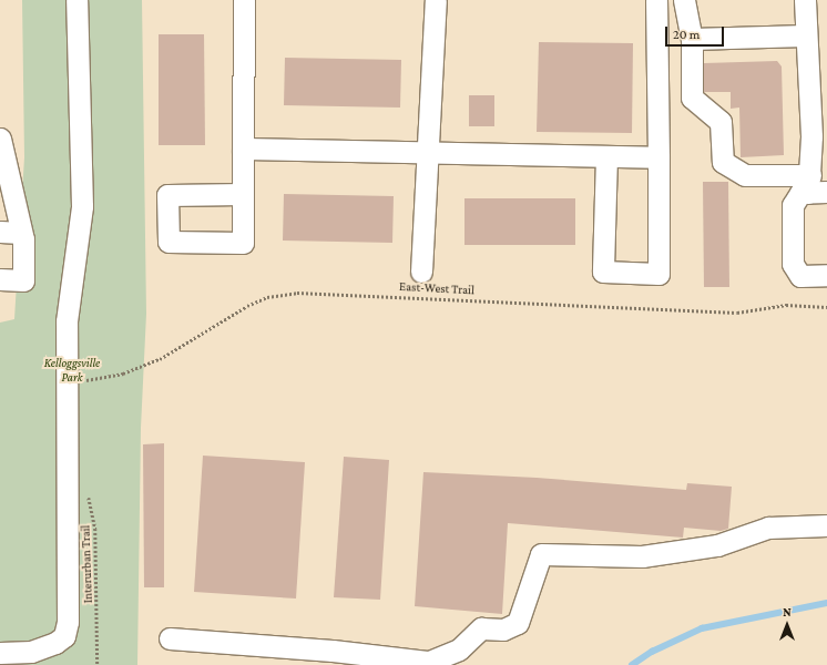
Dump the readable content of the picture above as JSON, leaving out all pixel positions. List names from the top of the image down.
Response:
{
  "streets": {
    "path": ["East-West Trail", "Interurban Trail"]
  },
  "parks": ["Kelloggsville Park"],
  "scale_bar": "20 m",
  "north": "top"
}
